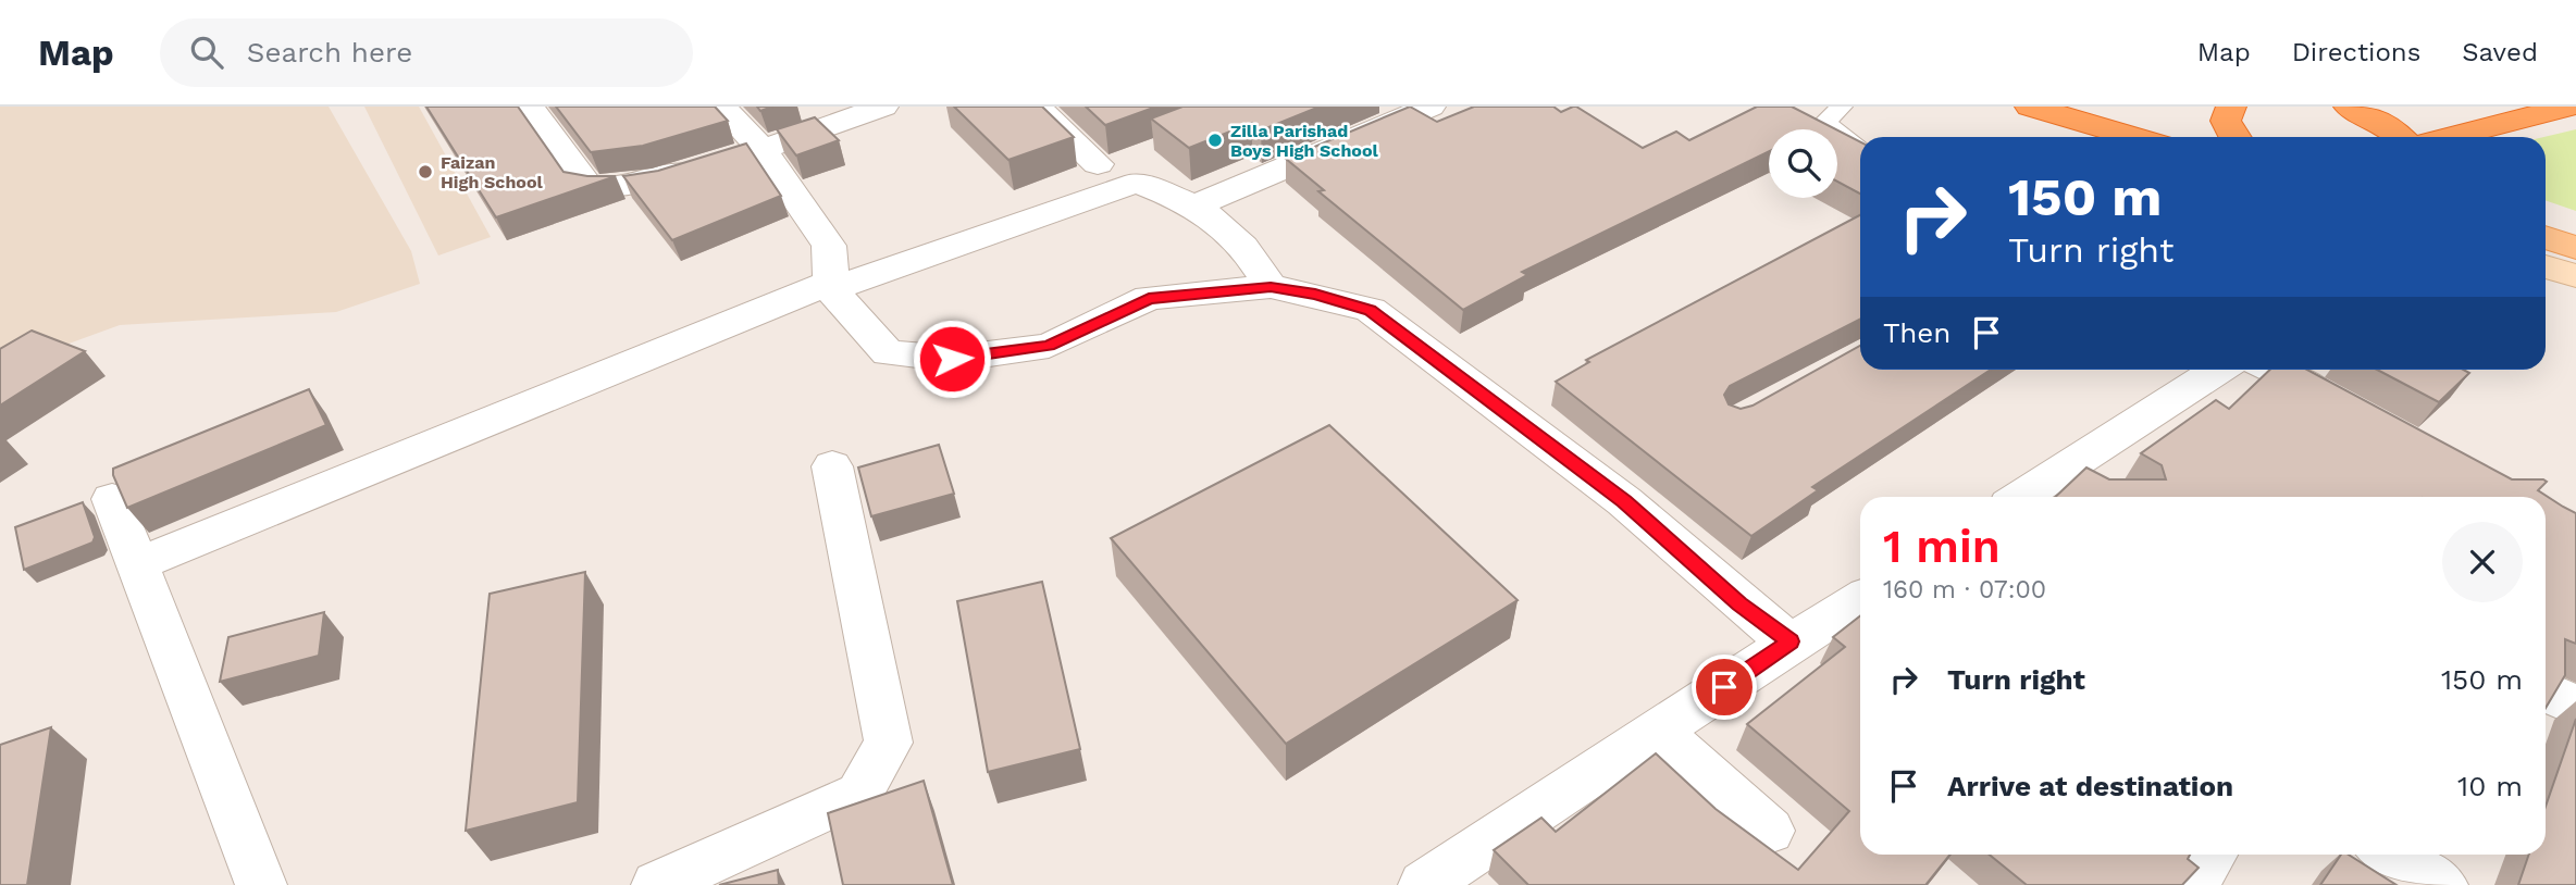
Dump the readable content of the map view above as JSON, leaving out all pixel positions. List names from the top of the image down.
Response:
{
  "places": ["Zilla Parishad Boys High School", "Faizan High School"],
  "page": {
    "header": "Map",
    "search": "Search here",
    "nav": ["Map", "Directions", "Saved"],
    "turn": ["150 m", "Turn right"],
    "then": "Then",
    "heading": ["1 min", "160 m · 07:00"],
    "list": [
      {
        "name": "Turn right",
        "value": "150 m"
      },
      {
        "name": "Arrive at destination",
        "value": "10 m"
      }
    ]
  }
}
